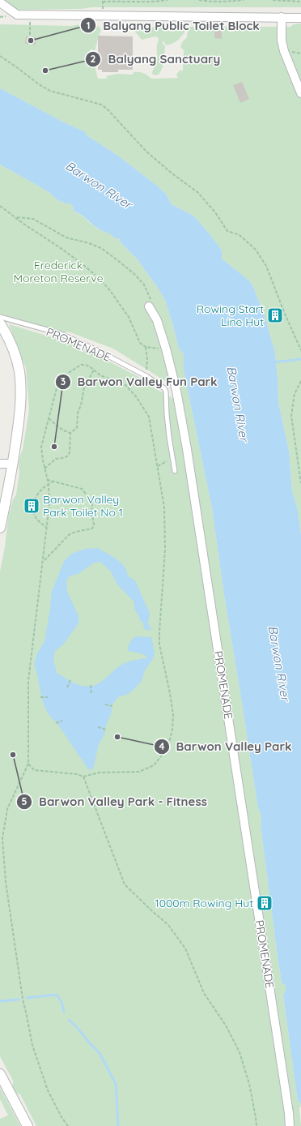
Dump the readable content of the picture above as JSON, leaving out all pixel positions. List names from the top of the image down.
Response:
{
  "streets": {
    "street": ["PROMENADE"]
  },
  "water": ["Barwon River"],
  "parks": ["Frederick Moreton Reserve"],
  "places": {
    "other": [
      "Balyang Public Toilet Block",
      "Balyang Sanctuary",
      "Barwon Valley Fun Park",
      "Barwon Valley Park",
      "Barwon Valley Park - Fitness"
    ],
    "building": ["Rowing Start Line Hut", "Barwon Valley Park Toilet No 1", "1000m Rowing Hut"]
  }
}
